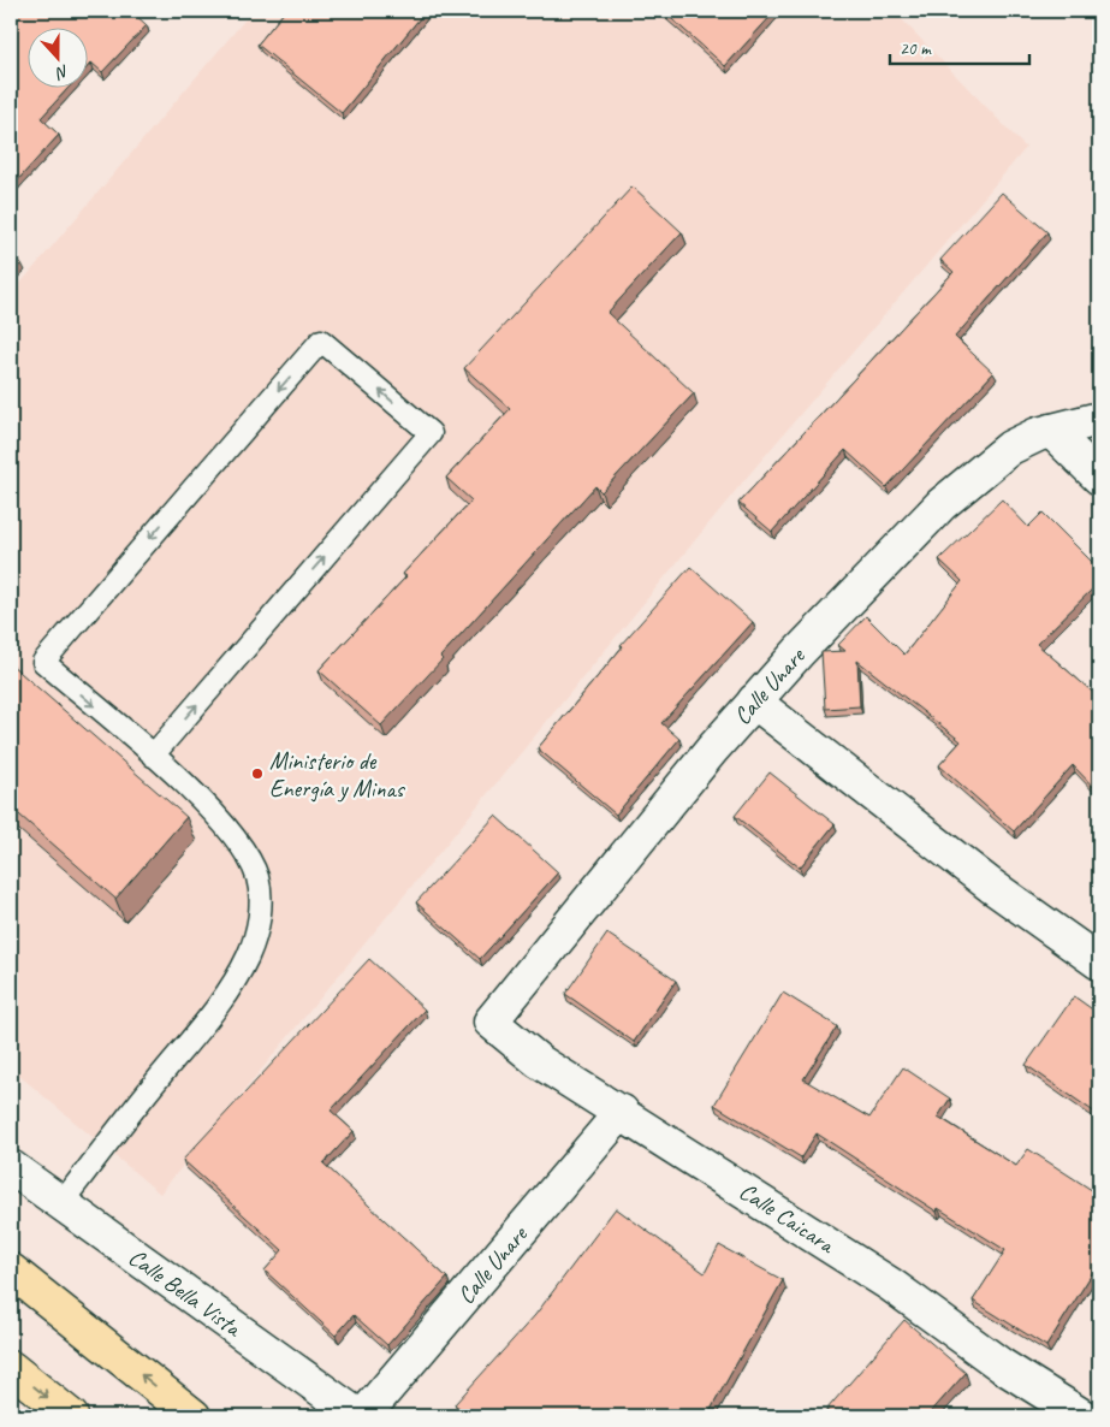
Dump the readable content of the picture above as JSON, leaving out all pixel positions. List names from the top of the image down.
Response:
{
  "streets": {
    "street": ["Calle Unare", "Calle Caicara", "Calle Bella Vista"]
  },
  "crossings": [
    ["Calle Unare", "Calle Caicara"],
    ["Calle Unare", "Calle Bella Vista"]
  ],
  "places": ["Ministerio de Energía y Minas"],
  "scale_bar": "20 m",
  "north": "bottom"
}
